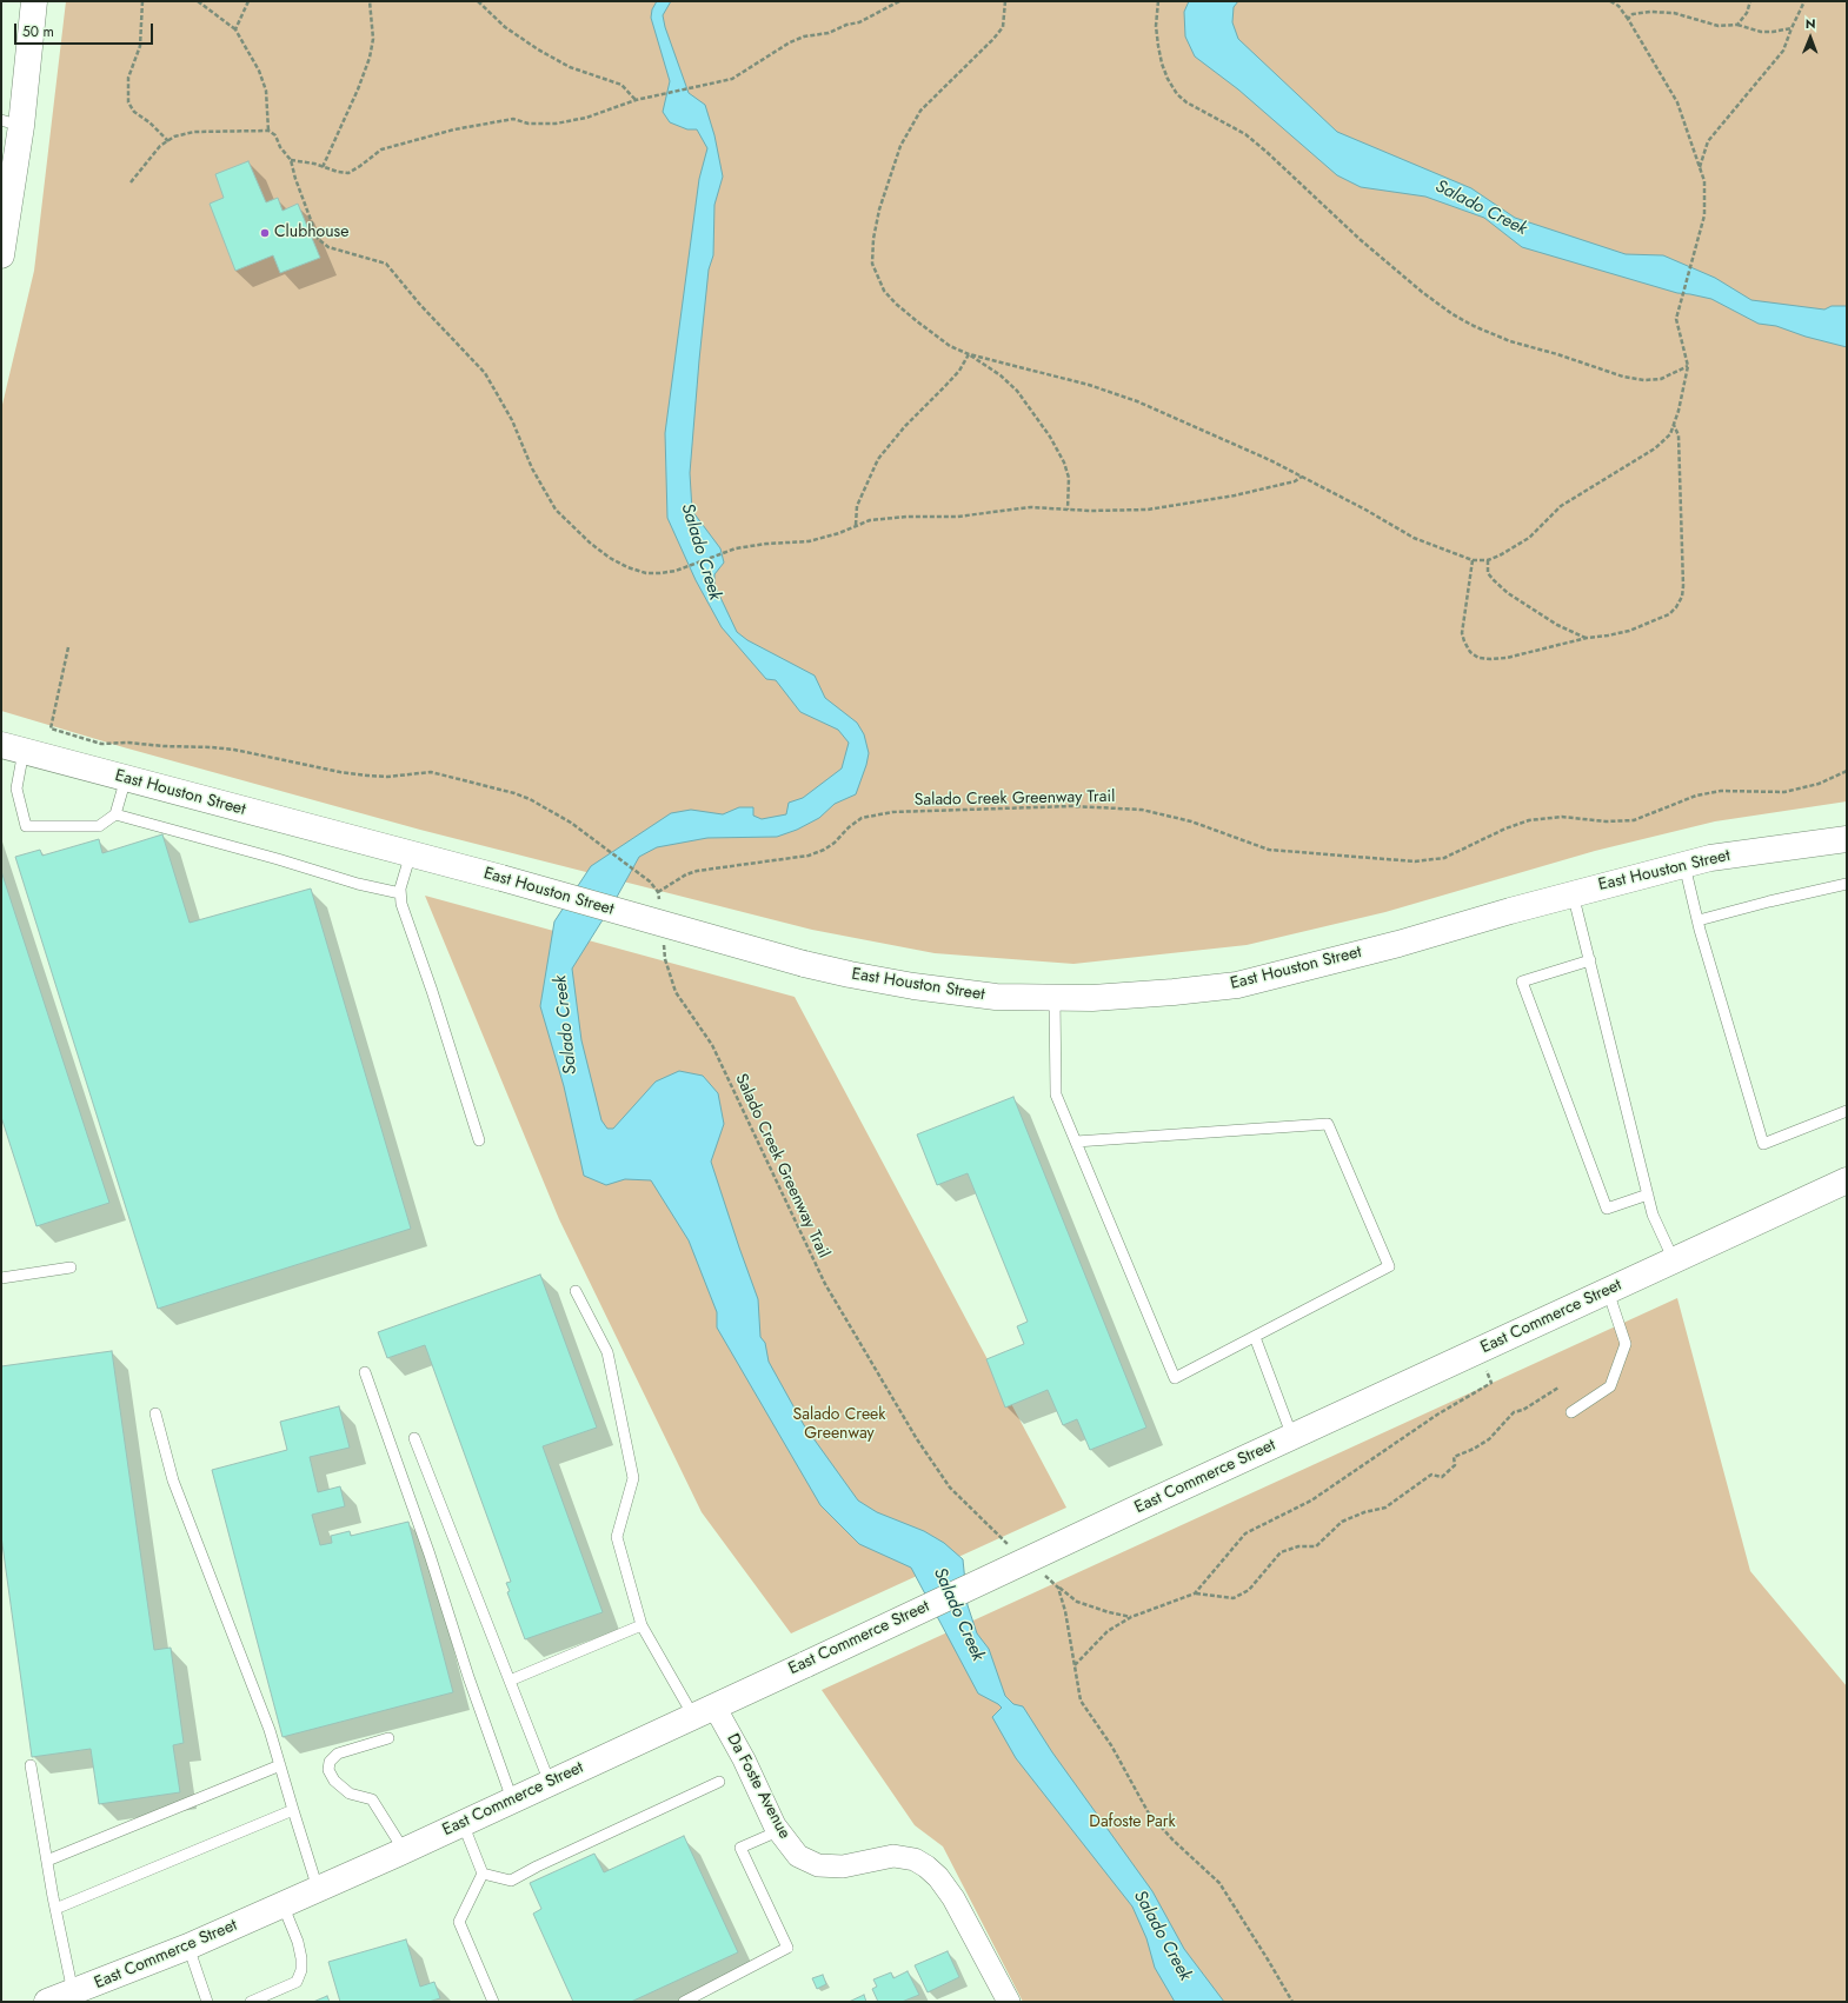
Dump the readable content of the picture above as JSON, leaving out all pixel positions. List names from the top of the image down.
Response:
{
  "streets": {
    "main road": ["East Houston Street", "East Commerce Street"],
    "street": ["Da Foste Avenue"],
    "path": ["Salado Creek Greenway Trail"]
  },
  "crossings": [
    ["East Commerce Street", "Da Foste Avenue"]
  ],
  "water": ["Salado Creek"],
  "parks": ["Salado Creek Greenway", "Dafoste Park"],
  "places": ["Clubhouse"],
  "scale_bar": "50 m",
  "north": "top"
}
